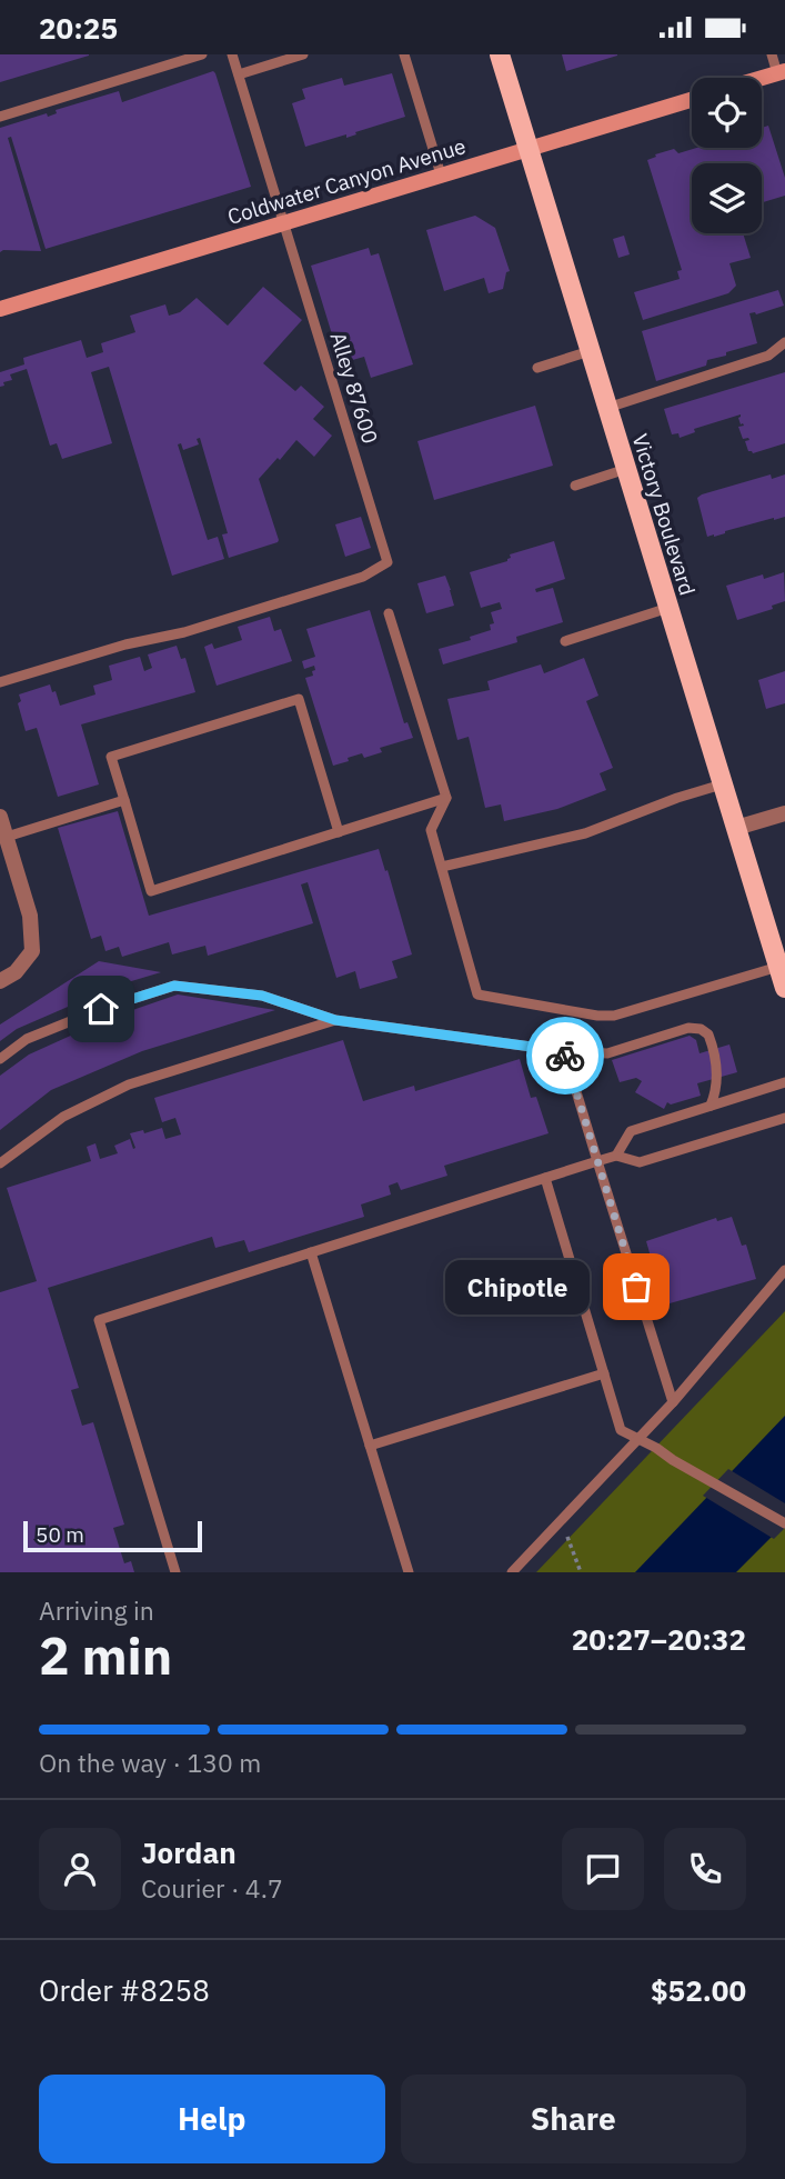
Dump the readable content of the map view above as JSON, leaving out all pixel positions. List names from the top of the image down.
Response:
{
  "streets": {
    "main road": ["Coldwater Canyon Avenue", "Victory Boulevard"],
    "lane": ["Alley 87600"]
  },
  "crossings": [
    ["Coldwater Canyon Avenue", "Alley 87600"],
    ["Coldwater Canyon Avenue", "Victory Boulevard"]
  ],
  "places": ["Chipotle"],
  "scale_bar": "50 m",
  "page": {
    "status": "20:25",
    "bubble": "Chipotle",
    "scale": "50 m",
    "heading": ["2 min", "Arriving in", "20:27–20:32"],
    "panel": [
      "Jordan",
      "Courier · 4.7",
      "Order #8258",
      "$52.00"
    ],
    "bar": "On the way · 130 m",
    "buttons": ["Help", "Share"]
  }
}
